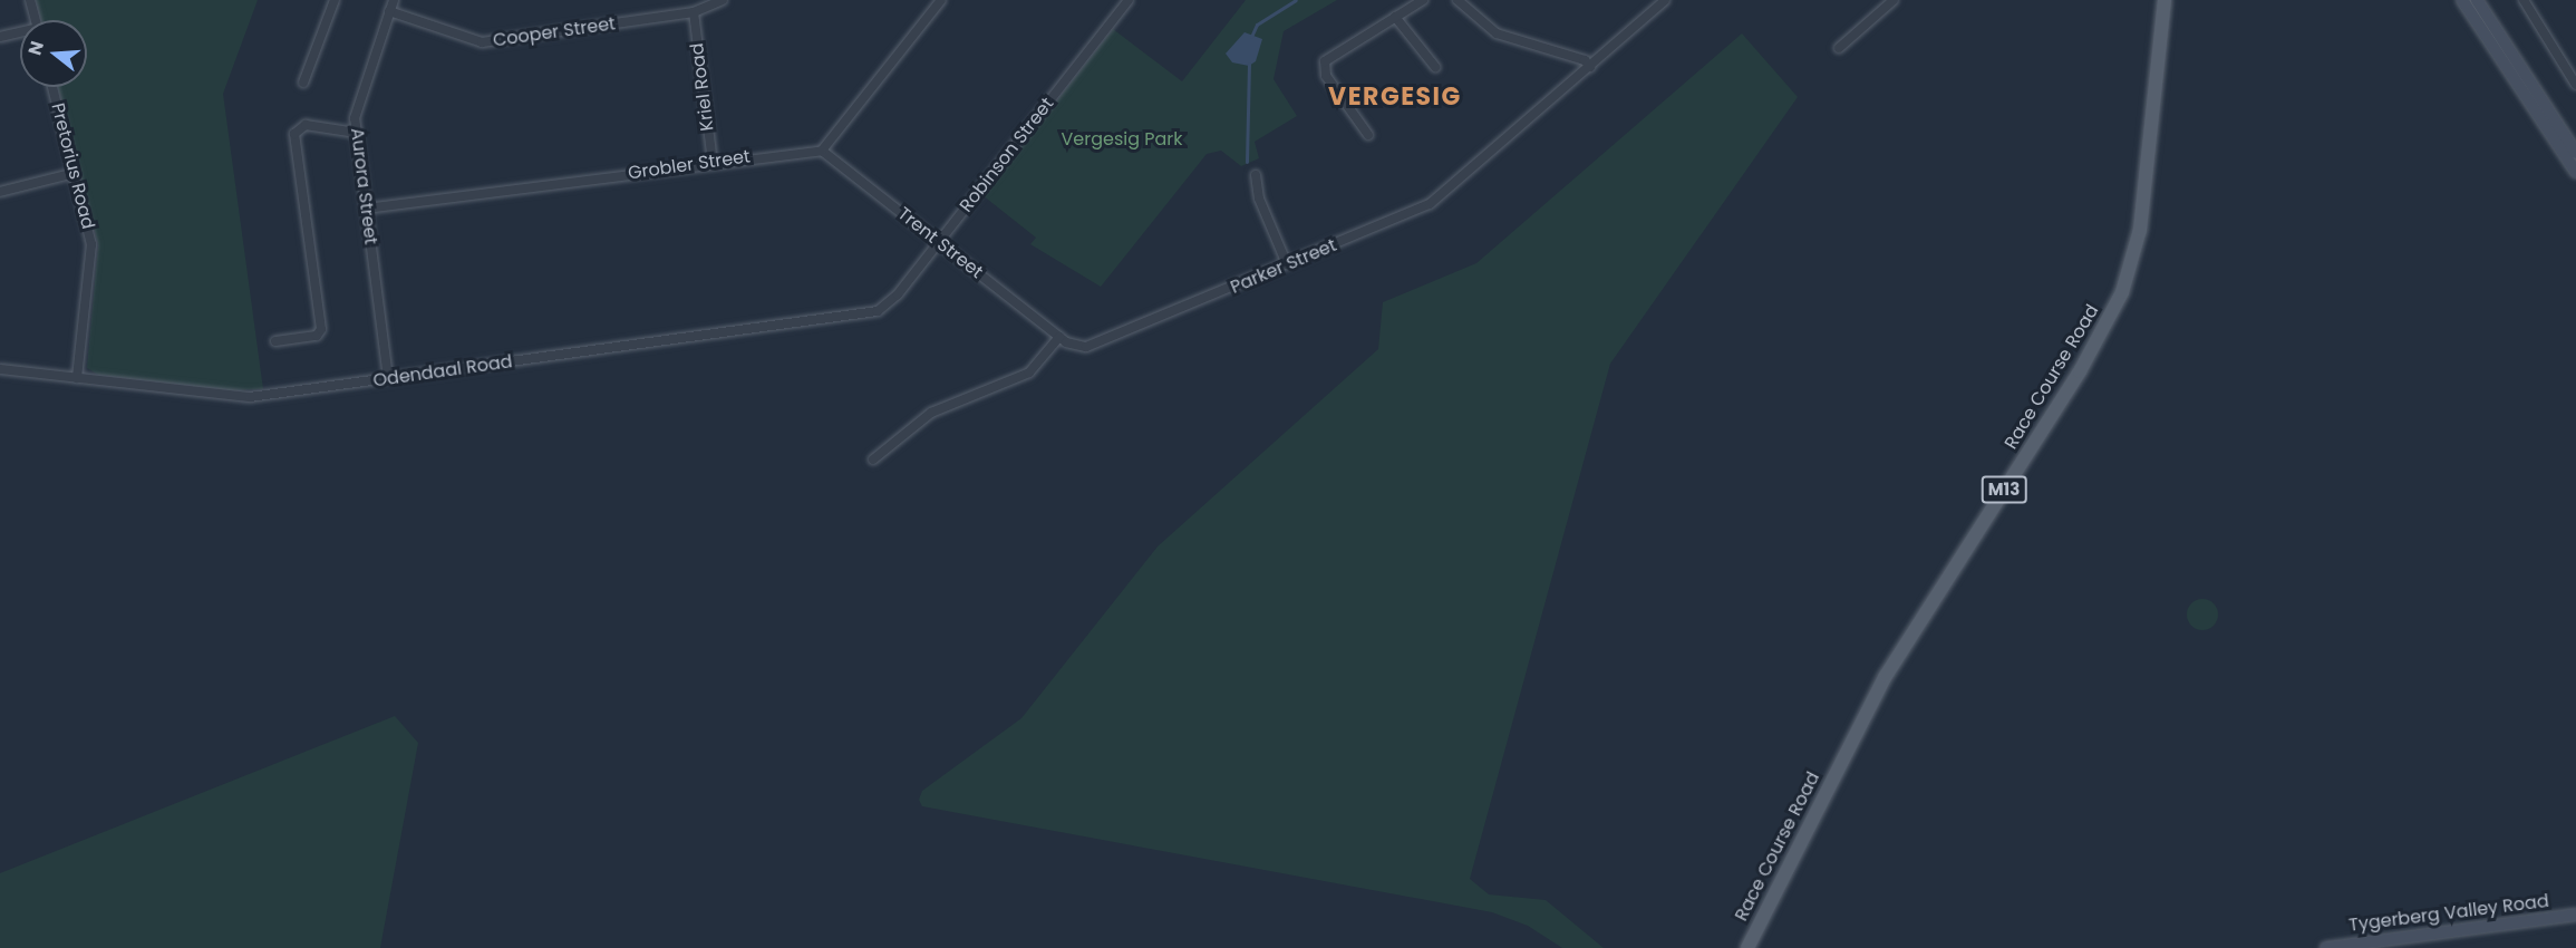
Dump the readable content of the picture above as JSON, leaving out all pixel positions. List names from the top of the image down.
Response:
{
  "streets": {
    "main road": ["Race Course Road", "M13", "Tygerberg Valley Road"],
    "street": [
      "Cooper Street",
      "Kriel Road",
      "Robinson Street",
      "Grobler Street",
      "Pretorius Road",
      "Aurora Street",
      "Trent Street",
      "Parker Street",
      "Odendaal Road"
    ]
  },
  "crossings": [
    ["Cooper Street", "Kriel Road"],
    ["Cooper Street", "Aurora Street"],
    ["Kriel Road", "Grobler Street"],
    ["Robinson Street", "Trent Street"],
    ["Robinson Street", "Odendaal Road"],
    ["Grobler Street", "Aurora Street"],
    ["Grobler Street", "Trent Street"],
    ["Pretorius Road", "Odendaal Road"],
    ["Aurora Street", "Odendaal Road"],
    ["Trent Street", "Parker Street"]
  ],
  "districts": ["VERGESIG"],
  "parks": ["Vergesig Park"],
  "north": "left"
}
